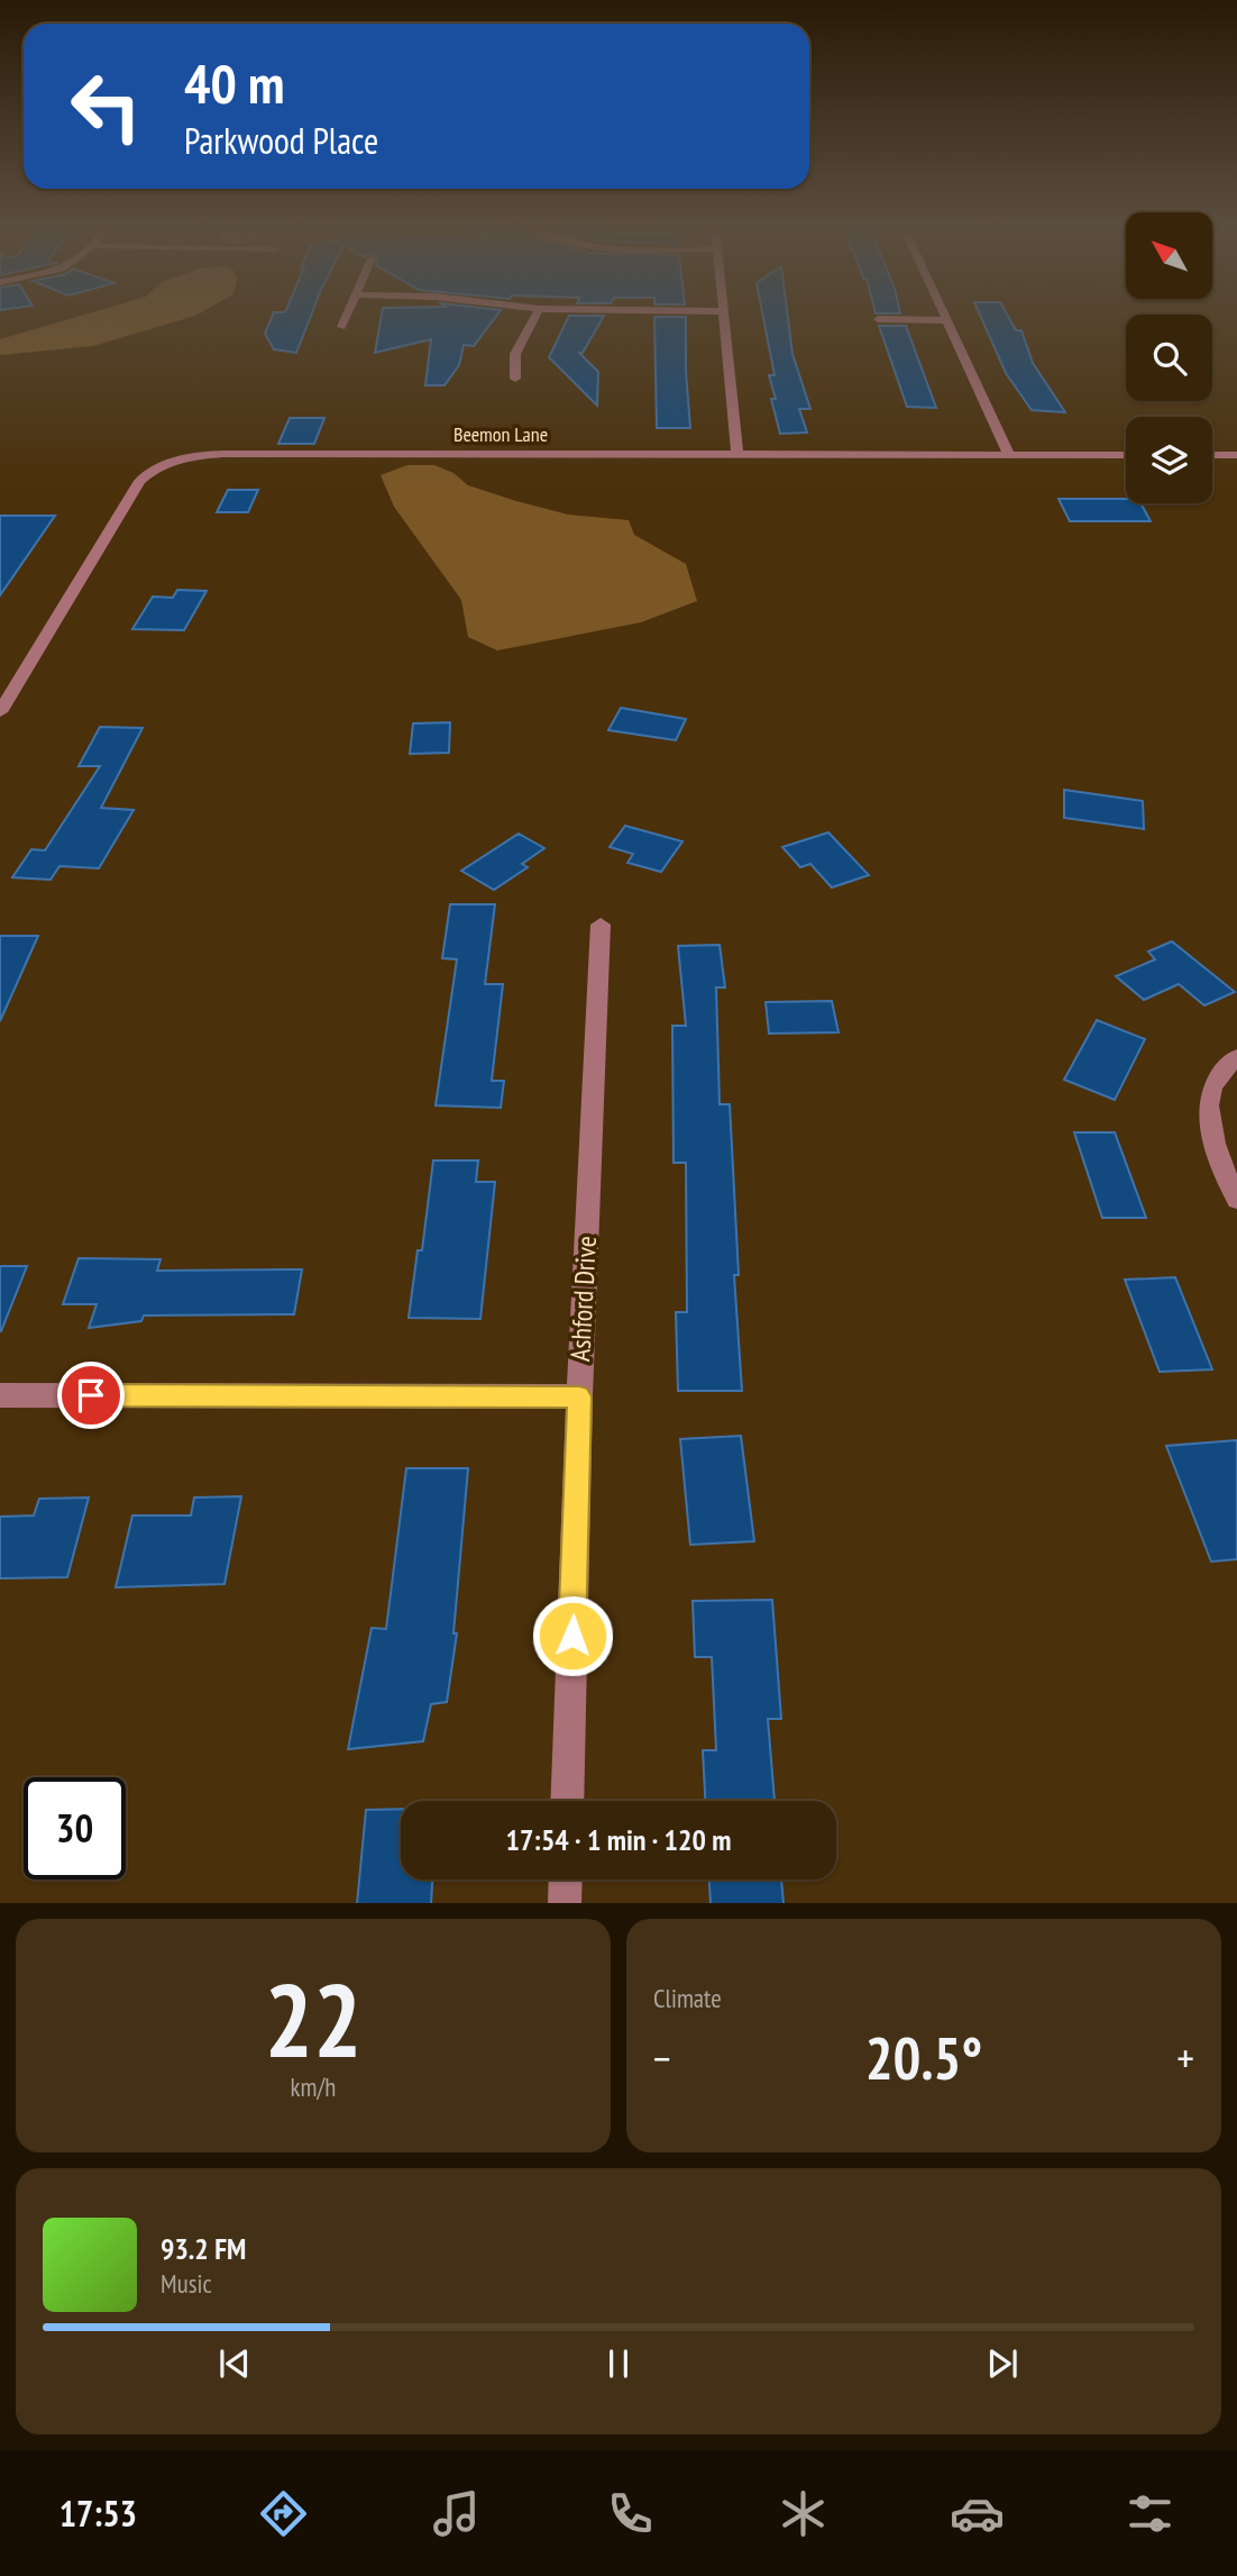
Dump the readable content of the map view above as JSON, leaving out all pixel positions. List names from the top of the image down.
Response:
{
  "streets": {
    "street": ["Beemon Lane", "Ashford Drive"]
  },
  "north": "top left",
  "page": {
    "turn": ["40 m", "Parkwood Place"],
    "limit": "30",
    "trip": "17:54 · 1 min · 120 m",
    "tile": [
      ["22", "km/h"],
      "Climate"
    ],
    "heat": ["−", "20.5°", "+"],
    "song": ["93.2 FM", "Music"],
    "tabs": "17:53"
  }
}
